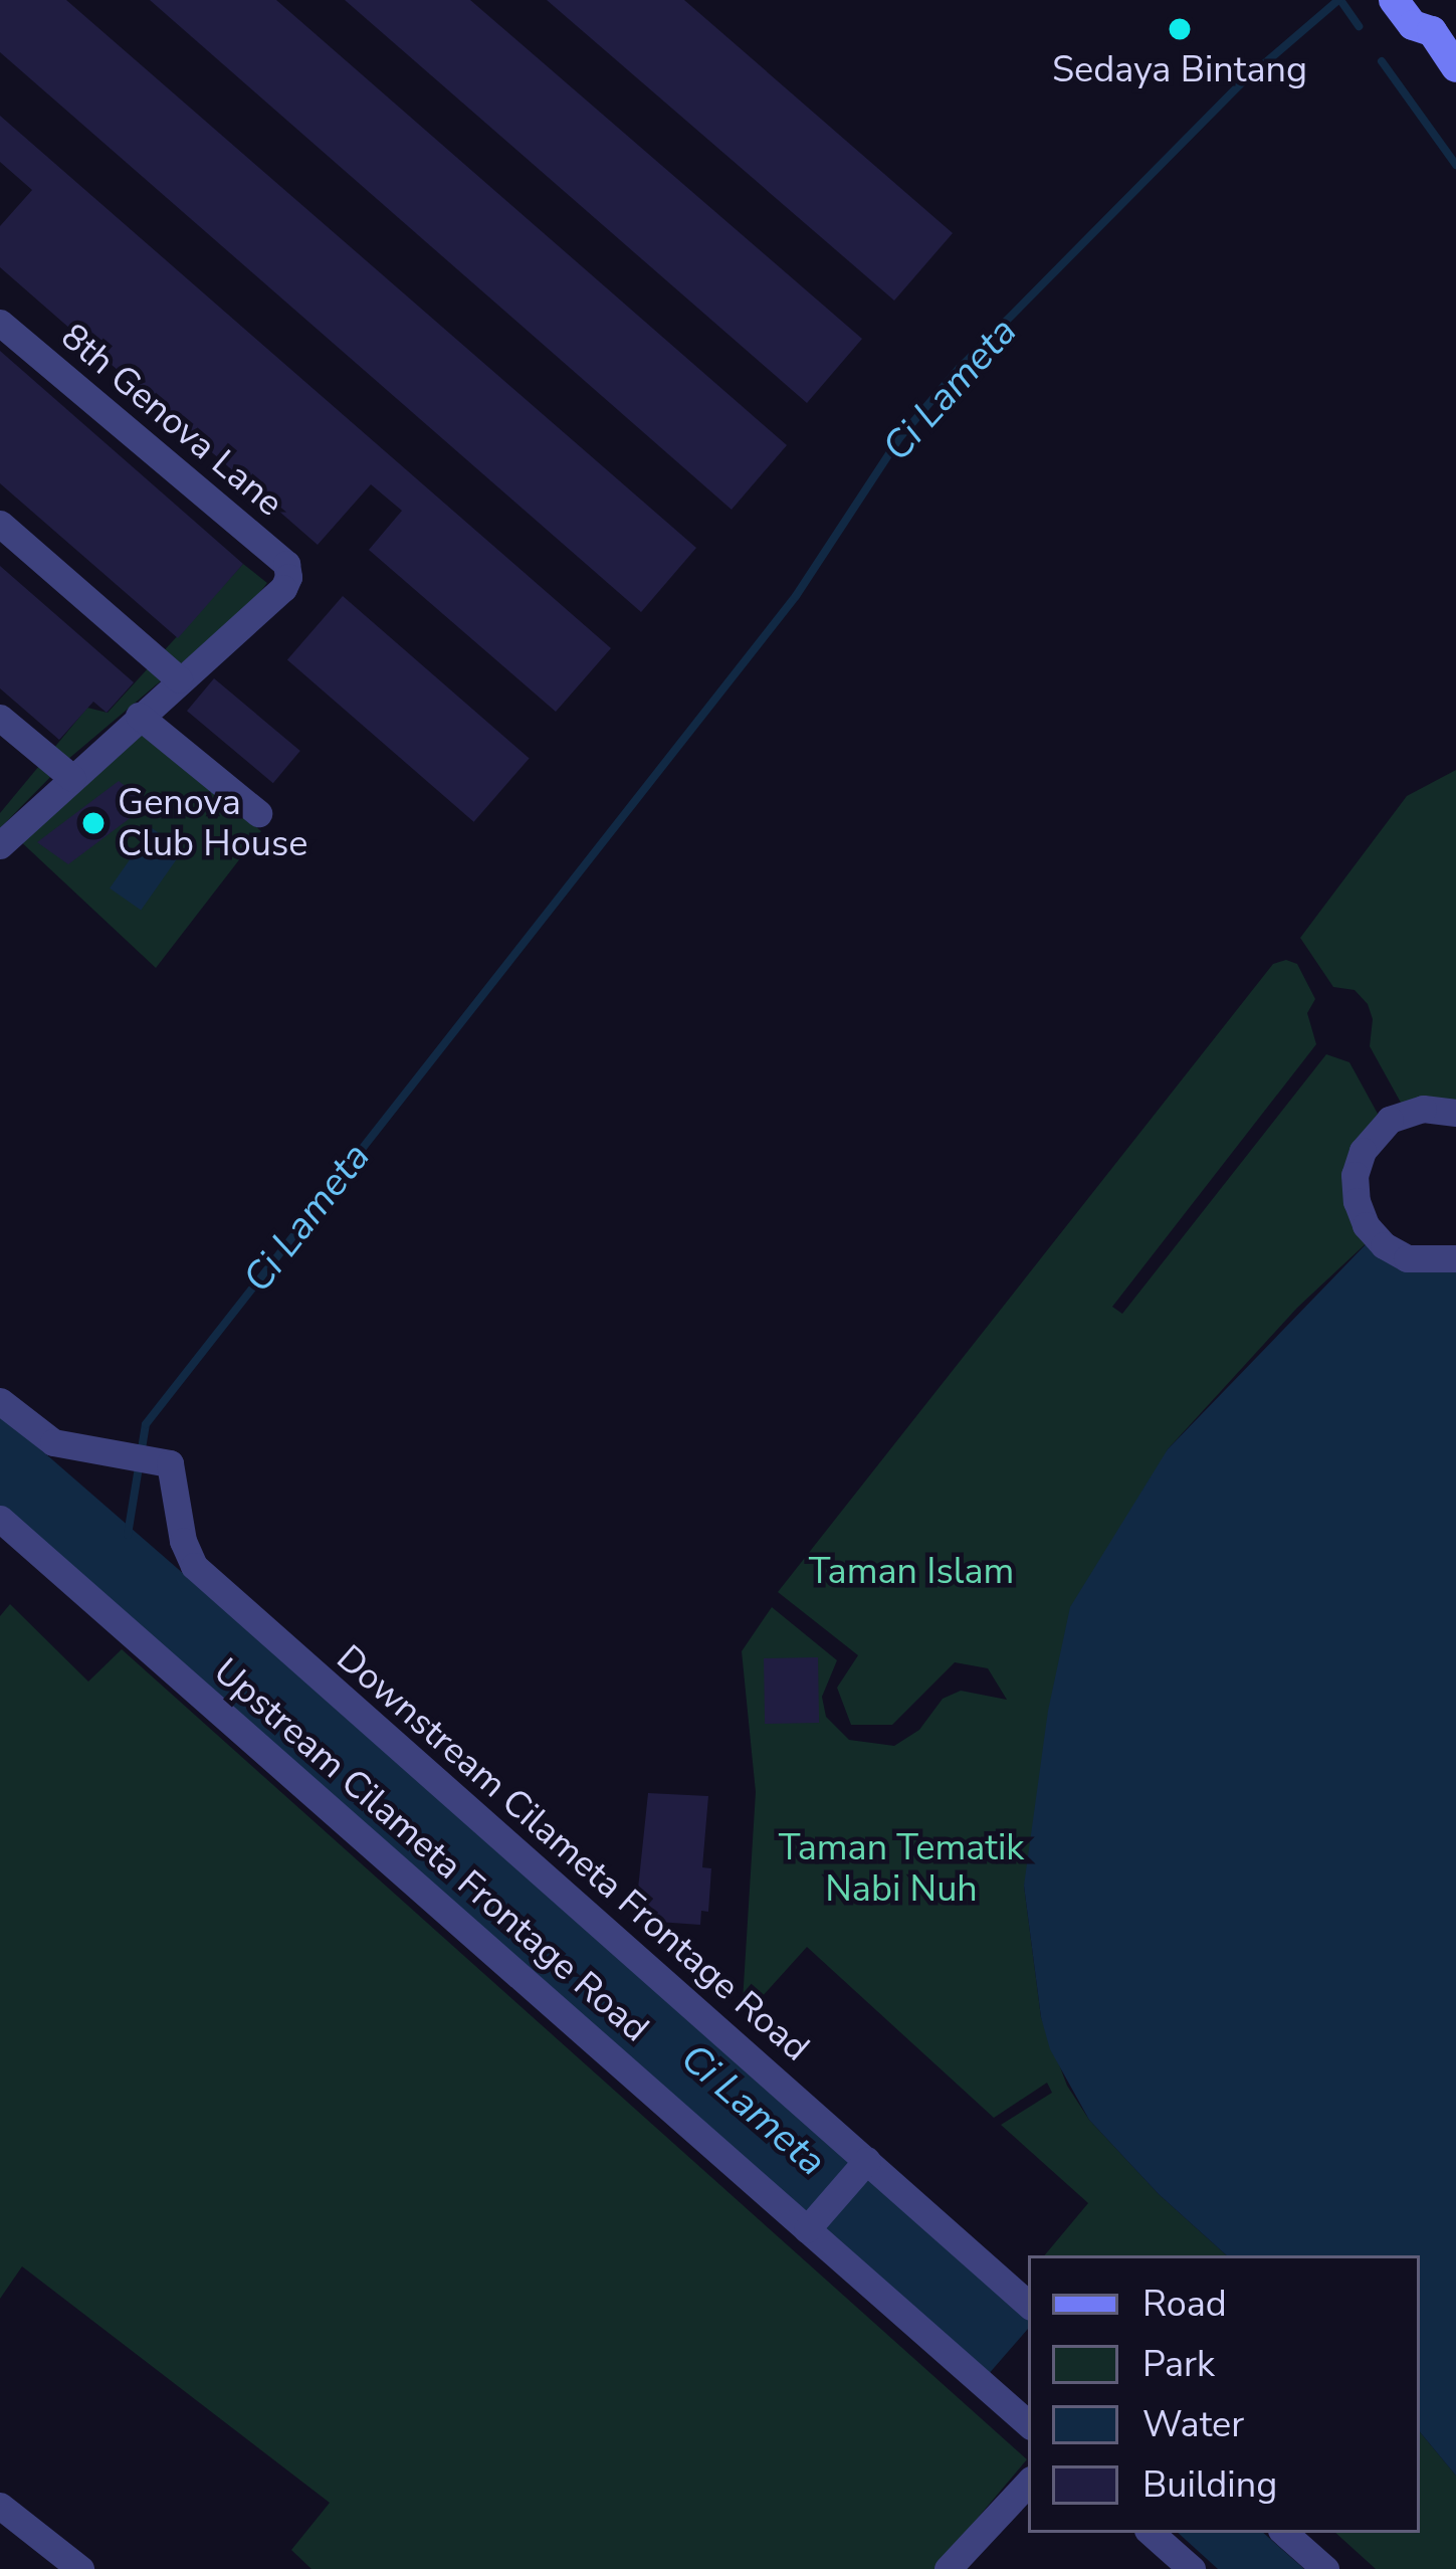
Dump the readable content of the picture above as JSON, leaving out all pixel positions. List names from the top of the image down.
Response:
{
  "streets": {
    "street": ["8th Genova Lane", "Upstream Cilameta Frontage Road", "Downstream Cilameta Frontage Road"]
  },
  "water": ["Ci Lameta"],
  "parks": ["Taman Islam", "Taman Tematik Nabi Nuh"],
  "places": ["Sedaya Bintang", "Genova Club House"],
  "legend": [
    "Road",
    "Park",
    "Water",
    "Building"
  ]
}
